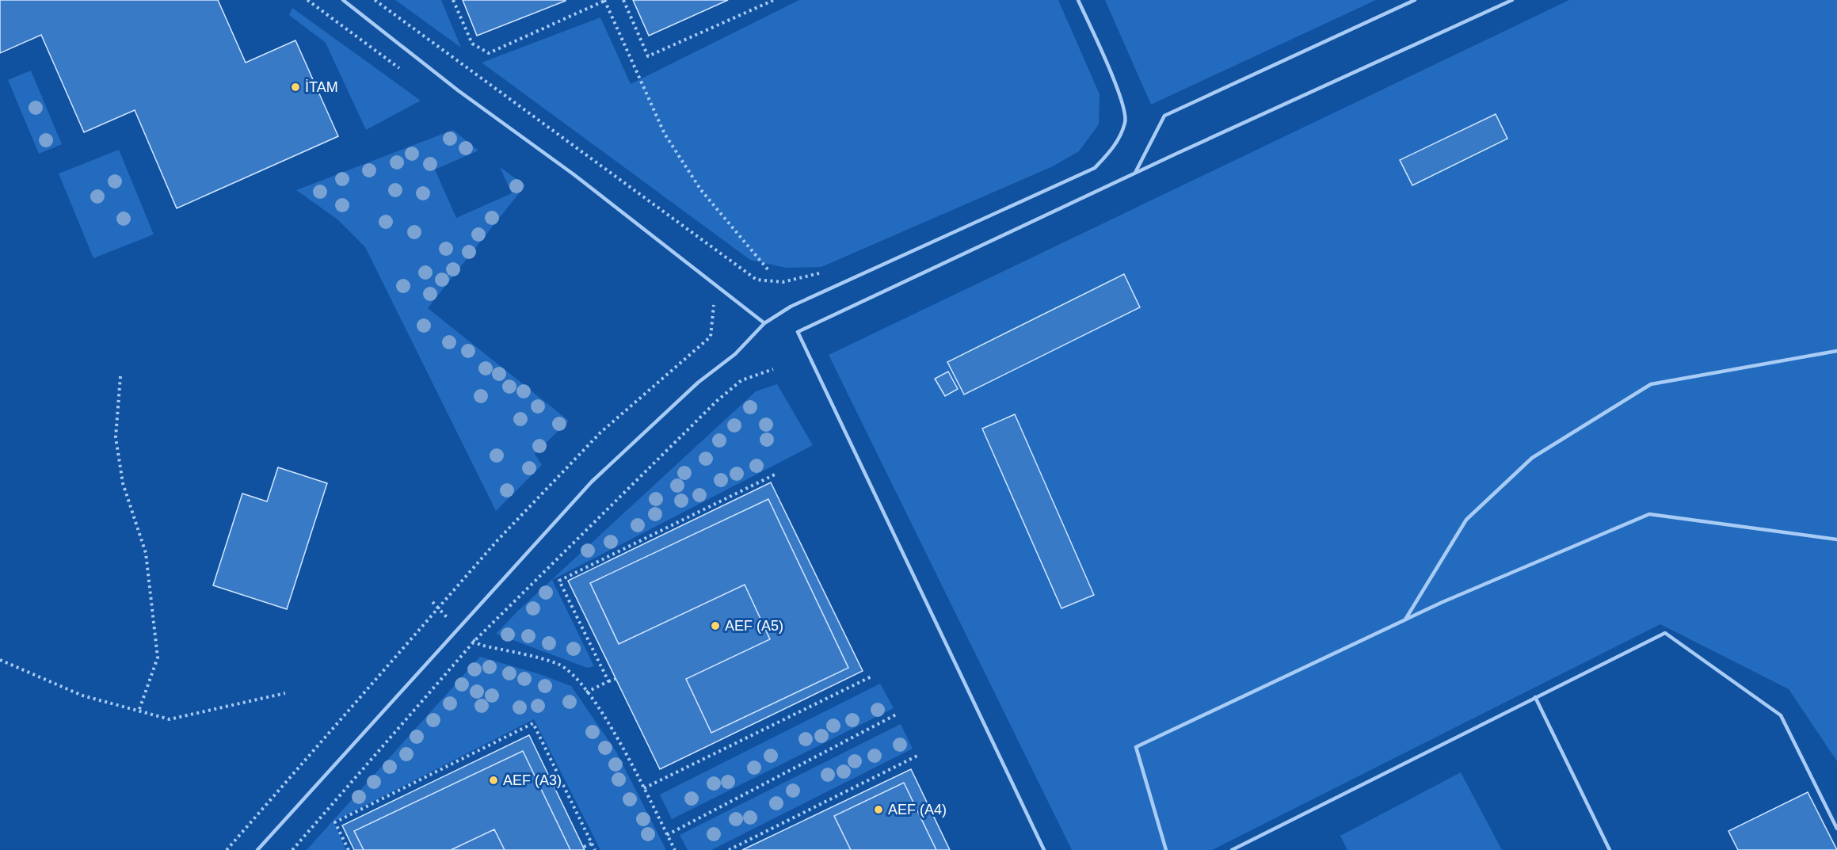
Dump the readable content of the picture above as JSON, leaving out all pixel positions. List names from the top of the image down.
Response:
{
  "places": [
    "İTAM",
    "AEF (A5)",
    "AEF (A3)",
    "AEF (A4)"
  ]
}
